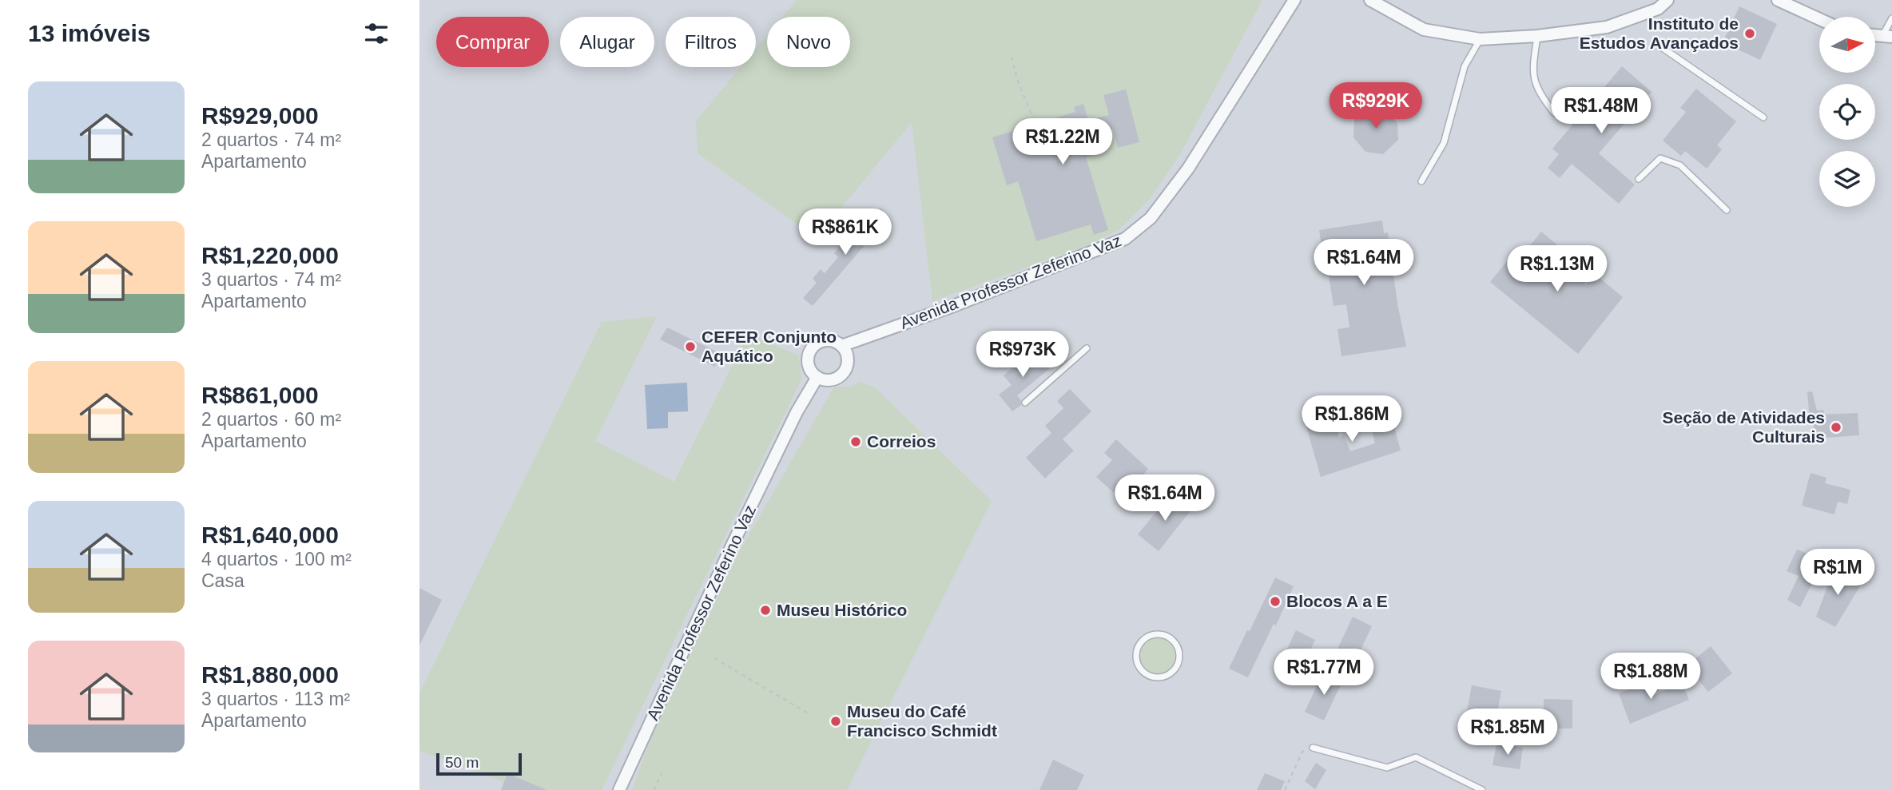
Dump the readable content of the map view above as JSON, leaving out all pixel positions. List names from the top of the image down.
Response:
{
  "streets": {
    "street": ["Avenida Professor Zeferino Vaz"]
  },
  "places": [
    "Instituto de Estudos Avançados",
    "CEFER Conjunto Aquático",
    "Seção de Atividades Culturais",
    "Correios",
    "Blocos A a E",
    "Museu Histórico",
    "Museu do Café Francisco Schmidt"
  ],
  "scale_bar": "50 m",
  "north": "right",
  "page": {
    "heading": "13 imóveis",
    "chip": [
      "Comprar",
      "Alugar",
      "Filtros",
      "Novo"
    ],
    "list": [
      {
        "name": "R$929,000",
        "note": "2 quartos · 74 m² · Apartamento"
      },
      {
        "name": "R$1,220,000",
        "note": "3 quartos · 74 m² · Apartamento"
      },
      {
        "name": "R$861,000",
        "note": "2 quartos · 60 m² · Apartamento"
      },
      {
        "name": "R$1,640,000",
        "note": "4 quartos · 100 m² · Casa"
      },
      {
        "name": "R$1,880,000",
        "note": "3 quartos · 113 m² · Apartamento"
      }
    ],
    "price": [
      "R$929K",
      "R$1.48M",
      "R$1.22M",
      "R$861K",
      "R$1.64M",
      "R$1.13M",
      "R$973K",
      "R$1.86M",
      "R$1.64M",
      "R$1M",
      "R$1.77M",
      "R$1.88M",
      "R$1.85M"
    ],
    "scale": "50 m"
  }
}
